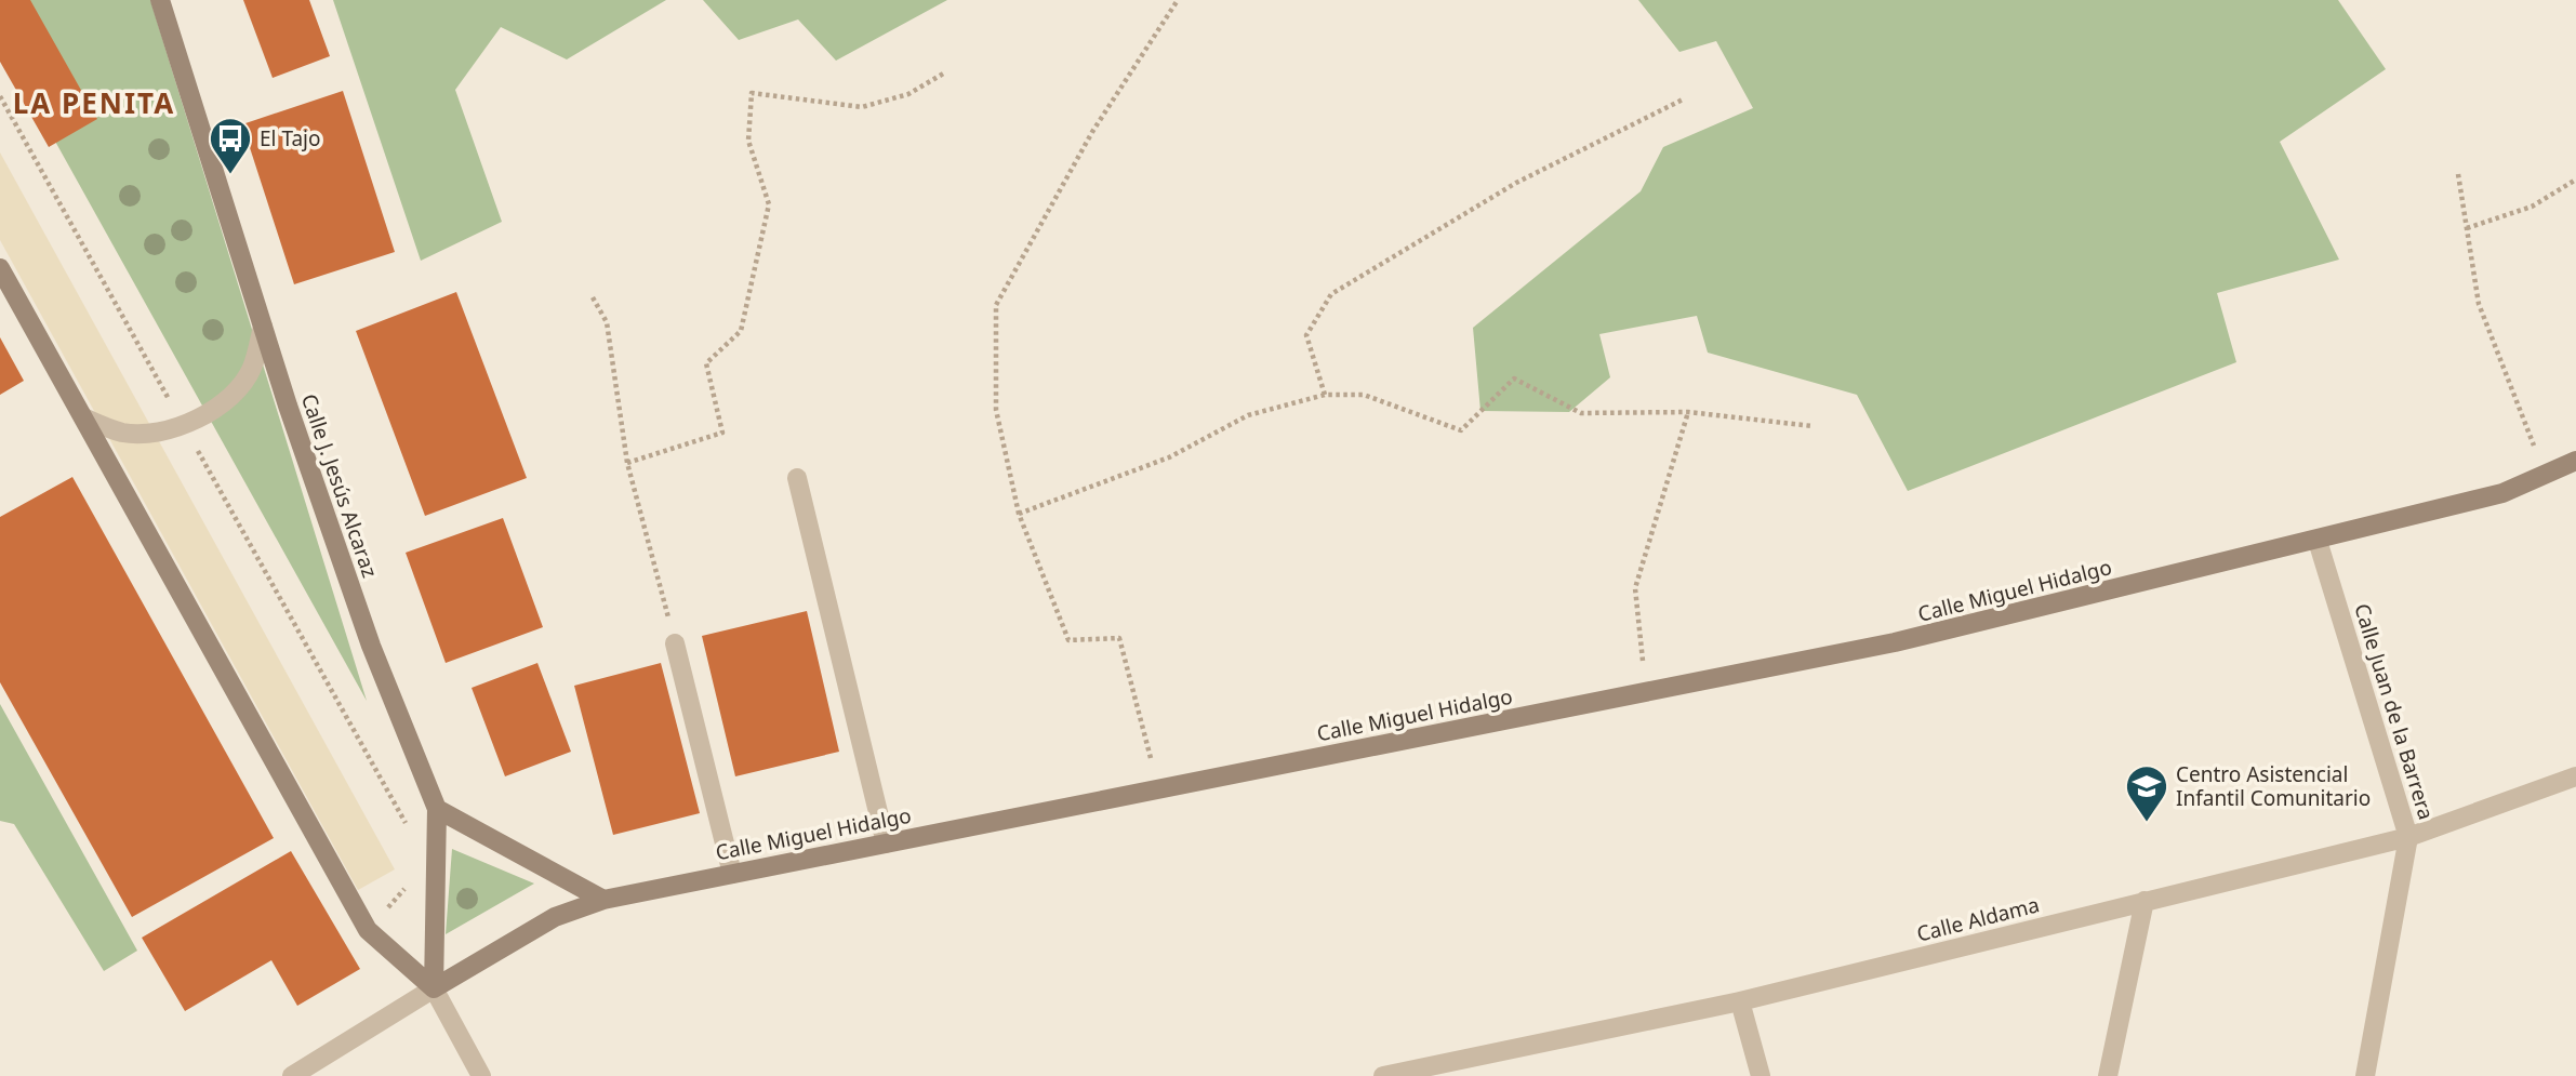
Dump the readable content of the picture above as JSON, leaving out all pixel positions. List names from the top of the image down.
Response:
{
  "streets": {
    "main road": ["Calle J. Jesús Alcaraz", "Calle Miguel Hidalgo"],
    "street": ["Calle Juan de la Barrera", "Calle Aldama"]
  },
  "crossings": [
    ["Calle J. Jesús Alcaraz", "Calle Miguel Hidalgo"],
    ["Calle Miguel Hidalgo", "Calle Juan de la Barrera"],
    ["Calle Juan de la Barrera", "Calle Aldama"]
  ],
  "districts": ["LA PENITA"],
  "places": {
    "bus stop": ["El Tajo"],
    "school or university": ["Centro Asistencial Infantil Comunitario"]
  }
}
